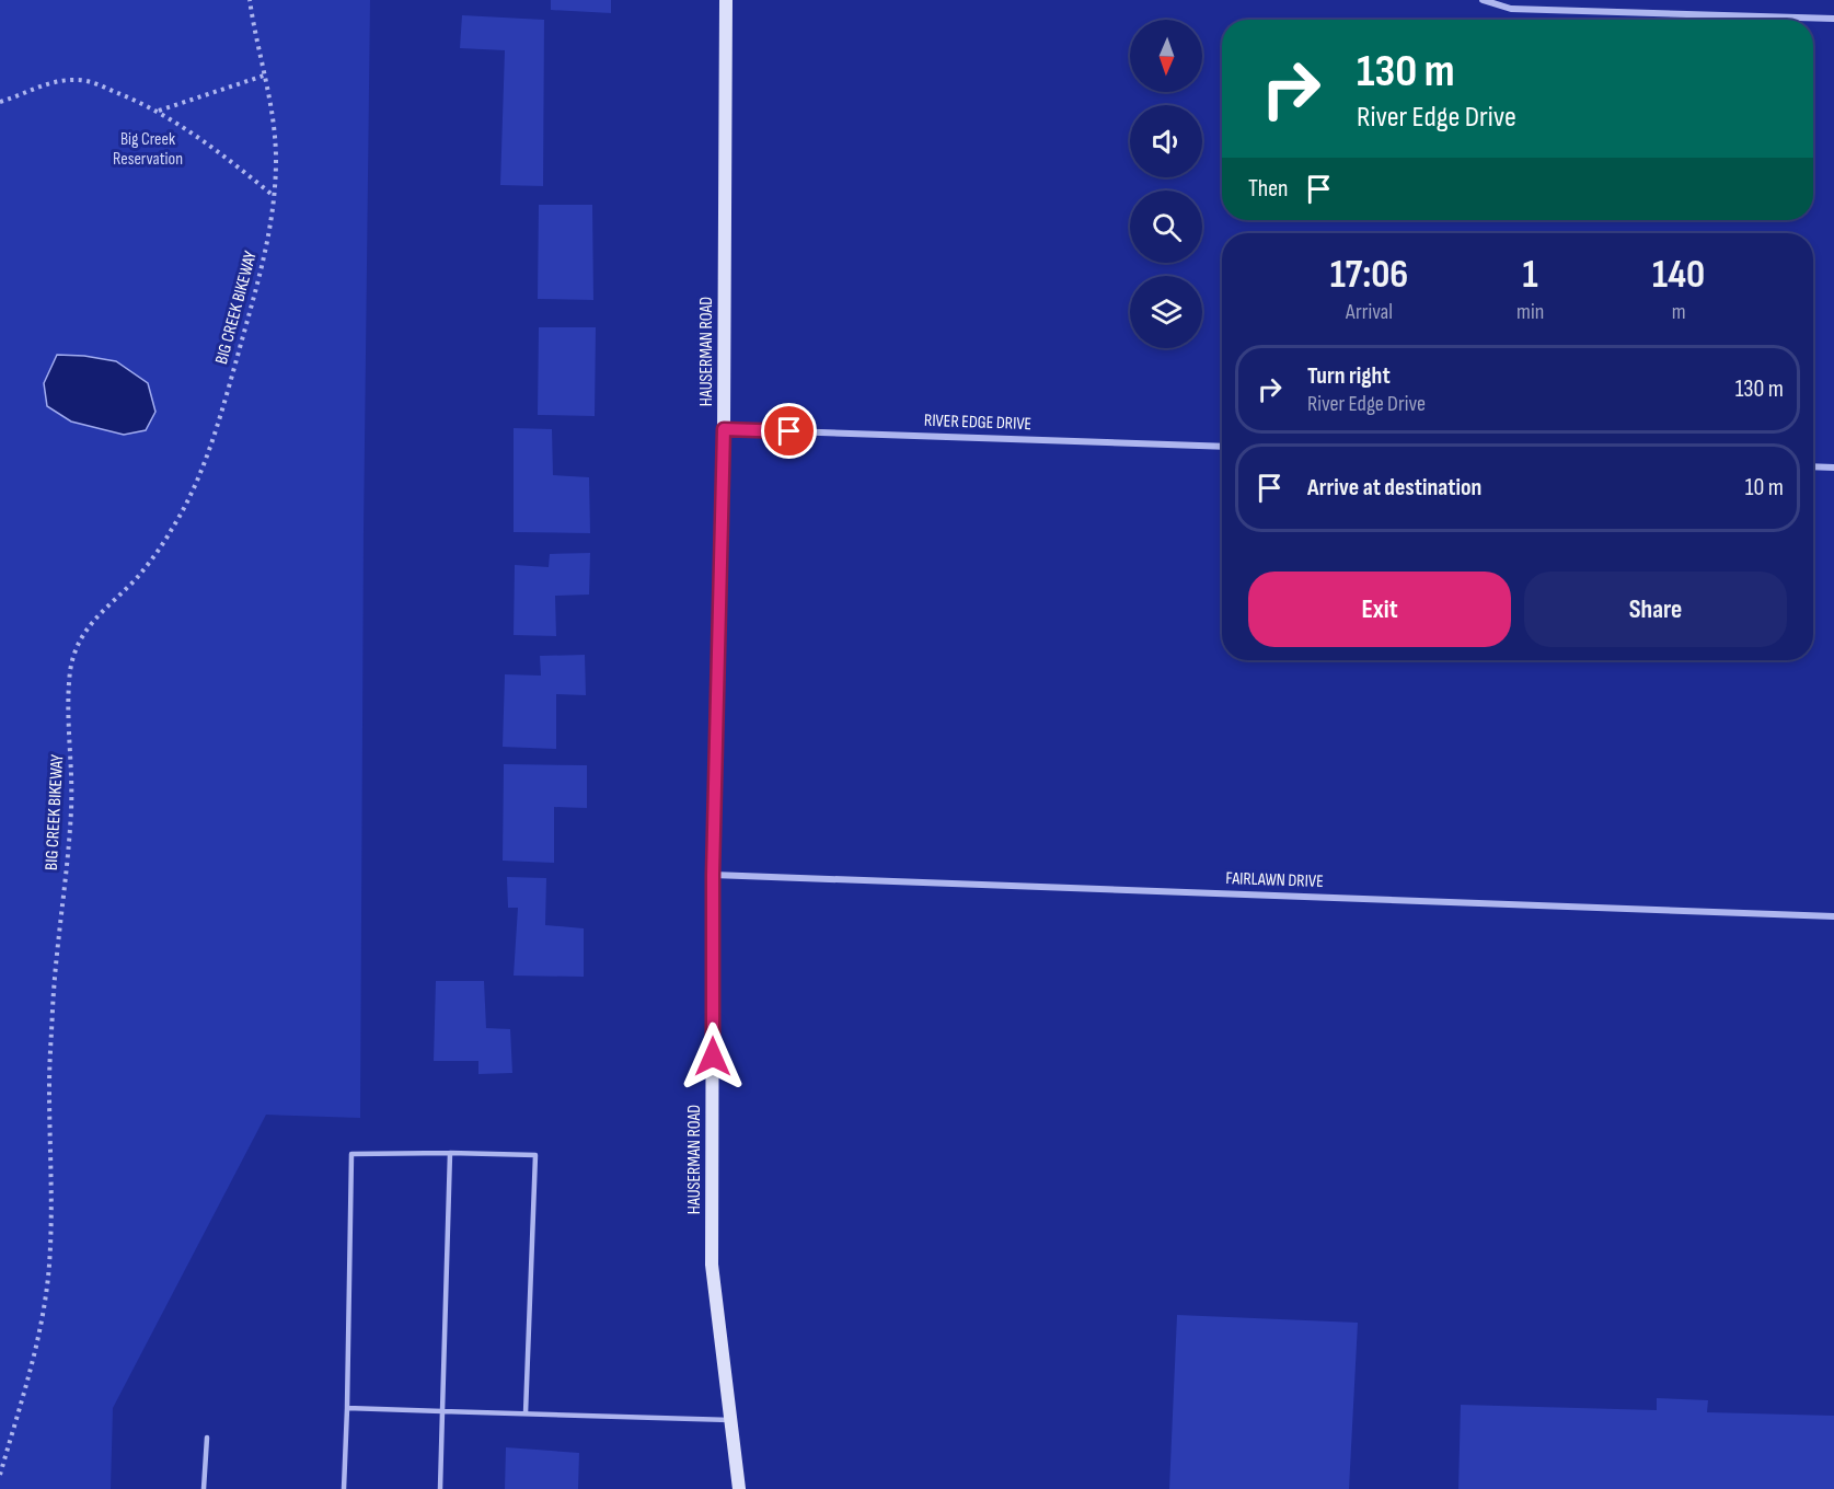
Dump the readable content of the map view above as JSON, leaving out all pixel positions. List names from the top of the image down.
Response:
{
  "streets": {
    "main road": ["HAUSERMAN ROAD"],
    "street": ["RIVER EDGE DRIVE", "FAIRLAWN DRIVE"],
    "path": ["BIG CREEK BIKEWAY"]
  },
  "crossings": [
    ["HAUSERMAN ROAD", "RIVER EDGE DRIVE"],
    ["HAUSERMAN ROAD", "FAIRLAWN DRIVE"]
  ],
  "parks": ["Big Creek Reservation"],
  "north": "bottom",
  "page": {
    "turn": ["130 m", "River Edge Drive"],
    "then": "Then",
    "eta": [
      "17:06",
      "Arrival",
      "1",
      "min",
      "140",
      "m"
    ],
    "list": [
      {
        "name": "Turn right",
        "note": "River Edge Drive",
        "value": "130 m"
      },
      {
        "name": "Arrive at destination",
        "value": "10 m"
      }
    ],
    "buttons": ["Exit", "Share"]
  }
}
